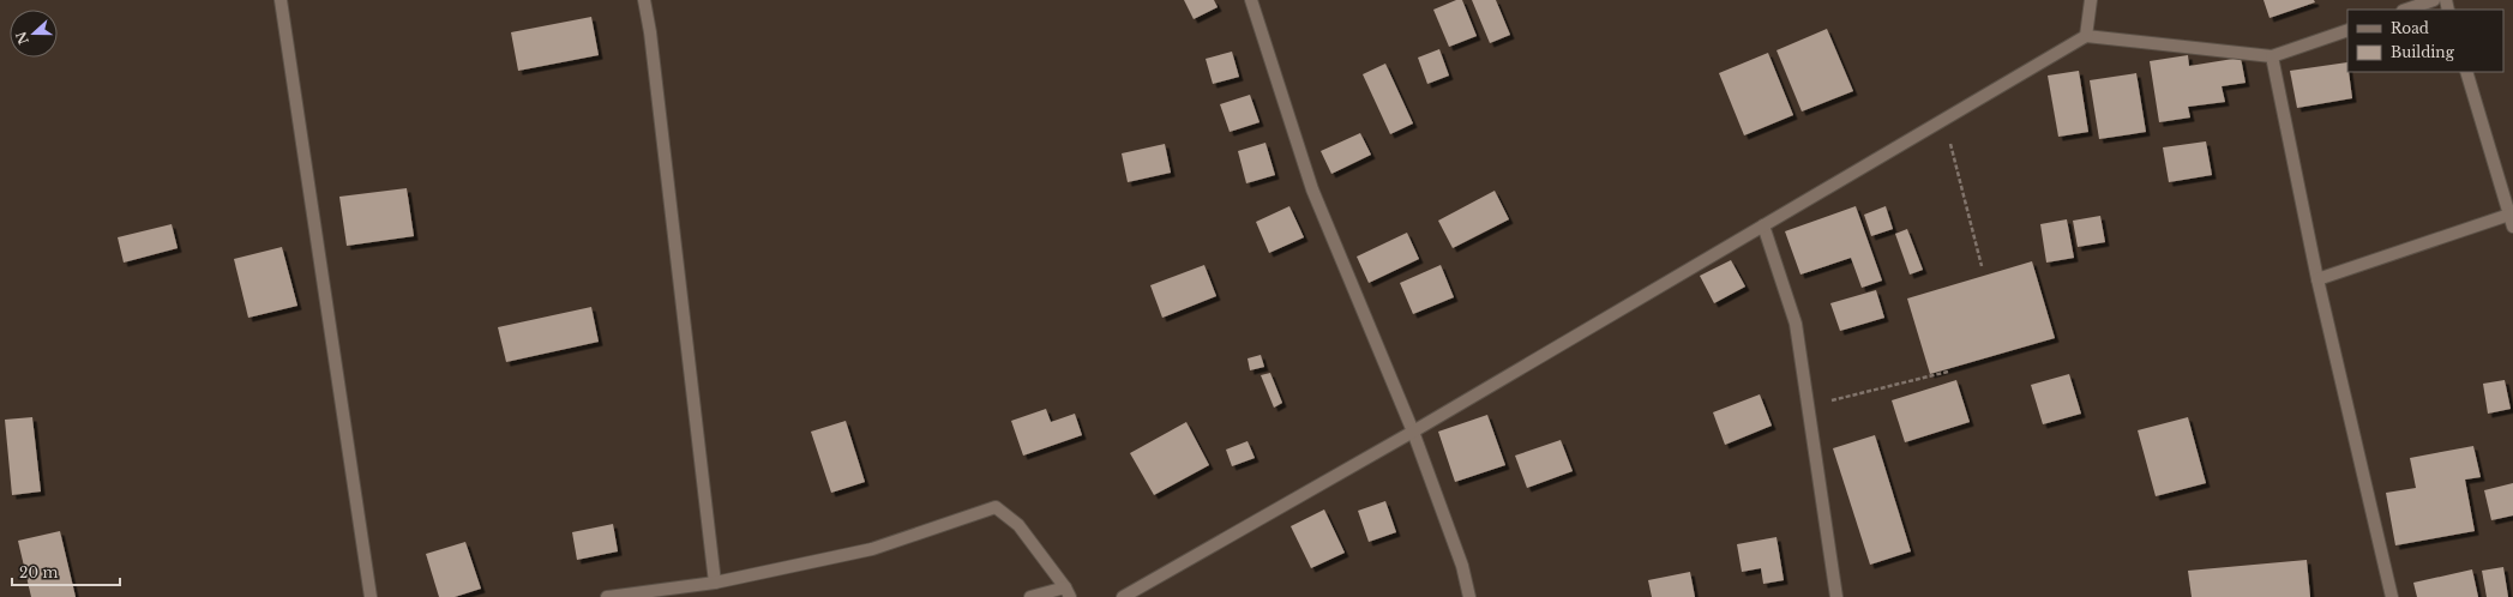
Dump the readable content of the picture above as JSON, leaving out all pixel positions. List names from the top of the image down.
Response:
{
  "legend": ["Road", "Building"],
  "scale_bar": "20 m",
  "north": "left"
}
